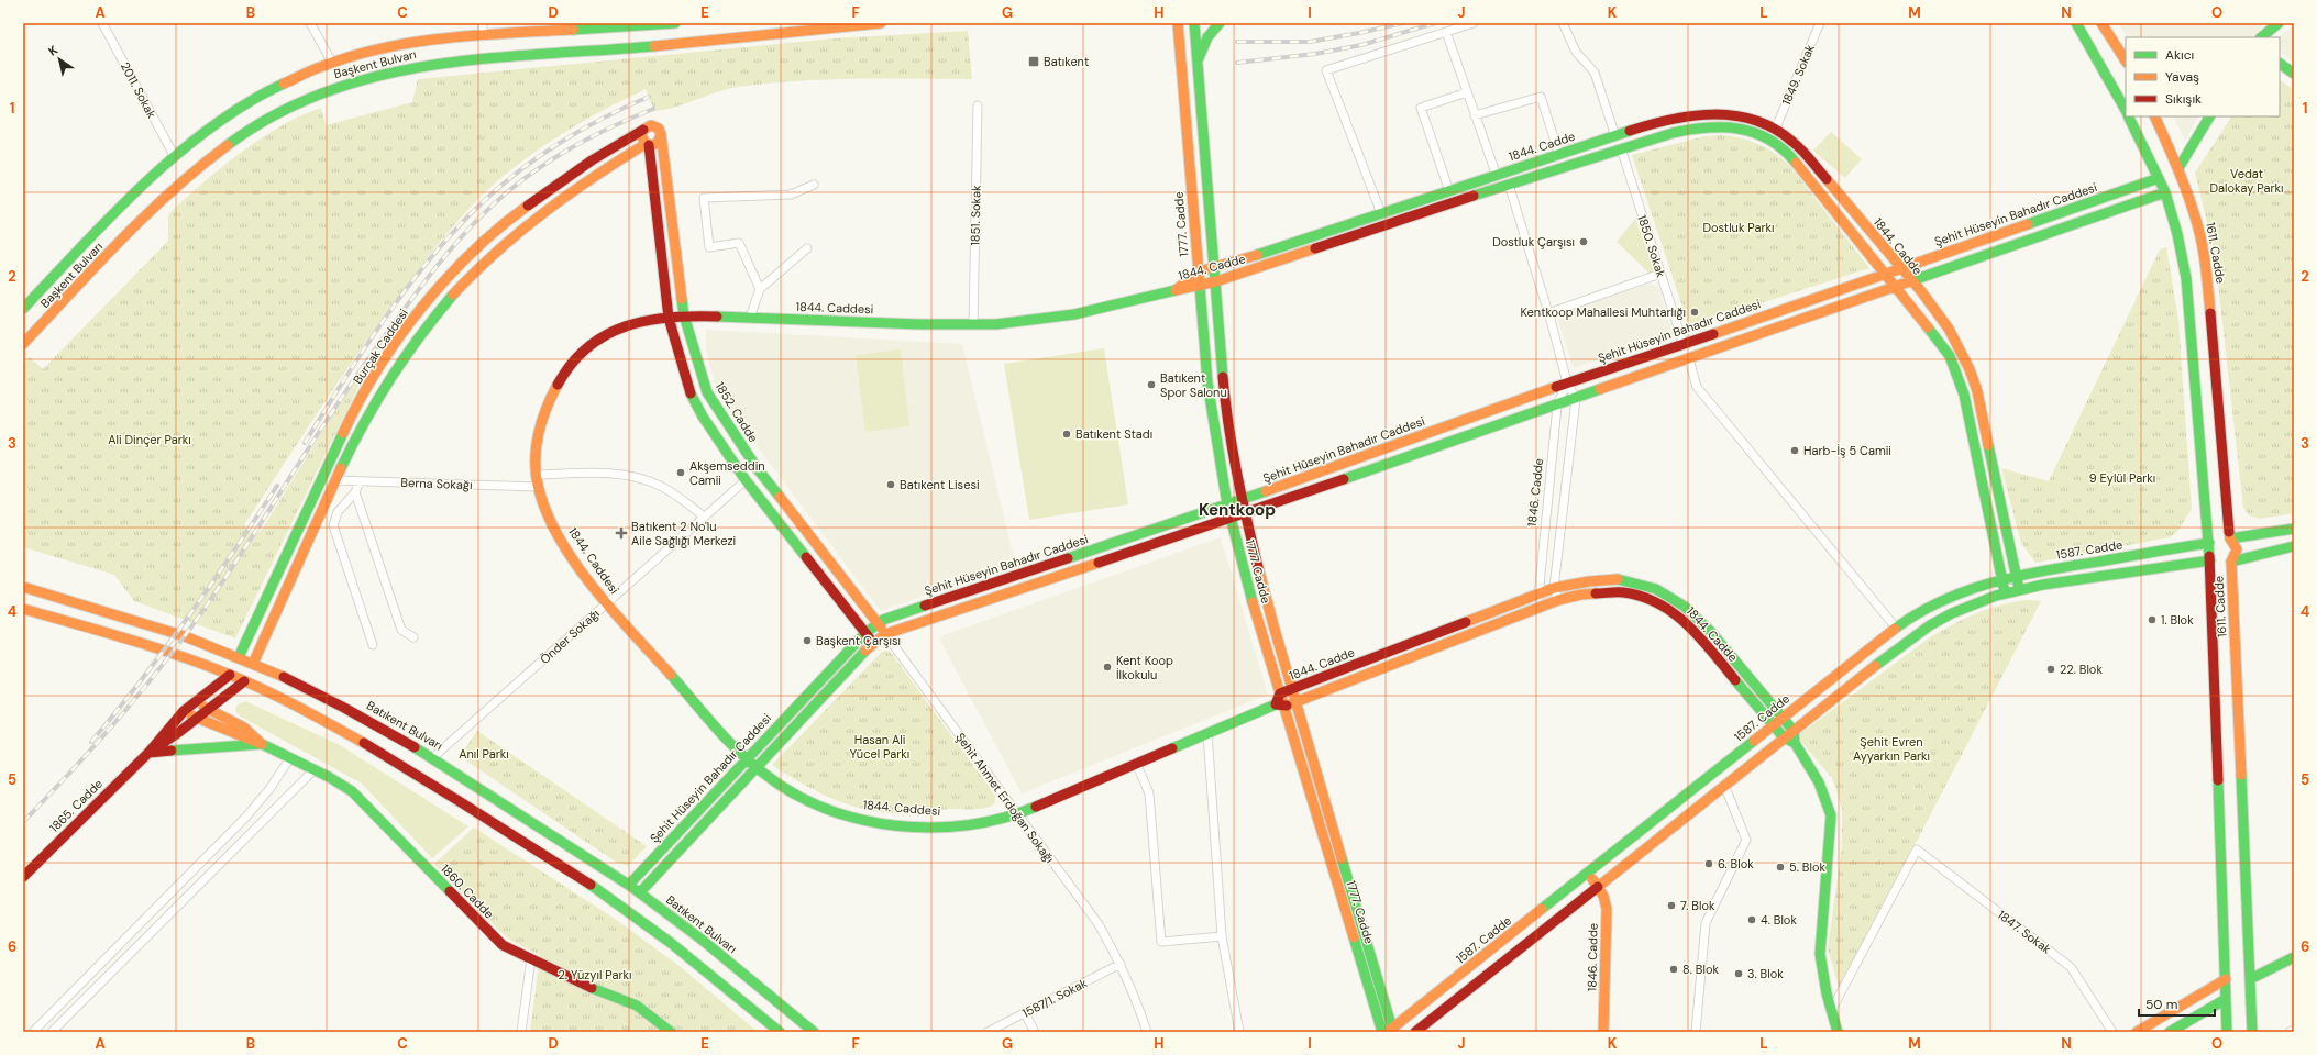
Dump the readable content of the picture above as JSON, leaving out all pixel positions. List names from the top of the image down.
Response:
{
  "streets": {
    "street": [
      "Başkent Bulvarı",
      "1849. Sokak",
      "2011. Sokak",
      "1844. Cadde",
      "Şehit Hüseyin Bahadır Caddesi",
      "1851. Sokak",
      "1777. Cadde",
      "1850. Sokak",
      "1611. Cadde",
      "1844. Caddesi",
      "Burçak Caddesi",
      "1852. Cadde",
      "Berna Sokağı",
      "1846. Cadde",
      "1587. Cadde",
      "Önder Sokağı",
      "Batıkent Bulvarı",
      "Şehit Ahmet Erdoğan Sokağı",
      "1865. Cadde",
      "1860. Cadde",
      "1847. Sokak",
      "1587/1. Sokak"
    ]
  },
  "crossings": [
    ["Başkent Bulvarı", "2011. Sokak"],
    ["1849. Sokak", "1844. Cadde"],
    ["1844. Cadde", "Şehit Hüseyin Bahadır Caddesi"],
    ["1844. Cadde", "1777. Cadde"],
    ["1844. Cadde", "1850. Sokak"],
    ["1844. Cadde", "1844. Caddesi"],
    ["1844. Cadde", "1846. Cadde"],
    ["1844. Cadde", "1587. Cadde"],
    ["1844. Cadde", "1847. Sokak"],
    ["Şehit Hüseyin Bahadır Caddesi", "1777. Cadde"],
    ["Şehit Hüseyin Bahadır Caddesi", "1850. Sokak"],
    ["Şehit Hüseyin Bahadır Caddesi", "1611. Cadde"],
    ["Şehit Hüseyin Bahadır Caddesi", "1844. Caddesi"],
    ["Şehit Hüseyin Bahadır Caddesi", "1852. Cadde"],
    ["Şehit Hüseyin Bahadır Caddesi", "1846. Cadde"],
    ["Şehit Hüseyin Bahadır Caddesi", "Batıkent Bulvarı"],
    ["1851. Sokak", "1844. Caddesi"],
    ["1777. Cadde", "1844. Caddesi"],
    ["1777. Cadde", "1587. Cadde"],
    ["1611. Cadde", "1587. Cadde"],
    ["1844. Caddesi", "1852. Cadde"],
    ["1844. Caddesi", "Berna Sokağı"],
    ["1844. Caddesi", "Önder Sokağı"],
    ["1844. Caddesi", "Şehit Ahmet Erdoğan Sokağı"],
    ["Burçak Caddesi", "1852. Cadde"],
    ["Burçak Caddesi", "Berna Sokağı"],
    ["Burçak Caddesi", "Batıkent Bulvarı"],
    ["Burçak Caddesi", "1865. Cadde"],
    ["1852. Cadde", "Şehit Ahmet Erdoğan Sokağı"],
    ["1846. Cadde", "1587. Cadde"],
    ["Önder Sokağı", "Batıkent Bulvarı"],
    ["Şehit Ahmet Erdoğan Sokağı", "1587/1. Sokak"],
    ["1865. Cadde", "1860. Cadde"]
  ],
  "districts": ["Kentkoop"],
  "parks": [
    "Vedat Dalokay Parkı",
    "Dostluk Parkı",
    "Ali Dinçer Parkı",
    "9 Eylül Parkı",
    "Hasan Ali Yücel Parkı",
    "Şehit Evren Ayyarkın Parkı",
    "Anıl Parkı",
    "2. Yüzyıl Parkı"
  ],
  "places": {
    "transit": ["Batıkent"],
    "other": [
      "Dostluk Çarşısı",
      "Kentkoop Mahallesi Muhtarlığı",
      "Batıkent Spor Salonu",
      "Batıkent Stadı",
      "Harb-İş 5 Camii",
      "Akşemseddin Camii",
      "Batıkent Lisesi",
      "1. Blok",
      "Başkent Çarşısı",
      "Kent Koop İlkokulu",
      "22. Blok",
      "6. Blok",
      "5. Blok",
      "7. Blok",
      "4. Blok",
      "8. Blok",
      "3. Blok"
    ],
    "health": ["Batıkent 2 No'lu Aile Sağlığı Merkezi"]
  },
  "legend": ["Akıcı", "Yavaş", "Sıkışık"],
  "scale_bar": "50 m",
  "north": "top left",
  "grid": {
    "columns": [
      "A",
      "B",
      "C",
      "D",
      "E",
      "F",
      "G",
      "H",
      "I",
      "J",
      "K",
      "L",
      "M",
      "N",
      "O"
    ],
    "rows": [
      "1",
      "2",
      "3",
      "4",
      "5",
      "6"
    ]
  }
}
